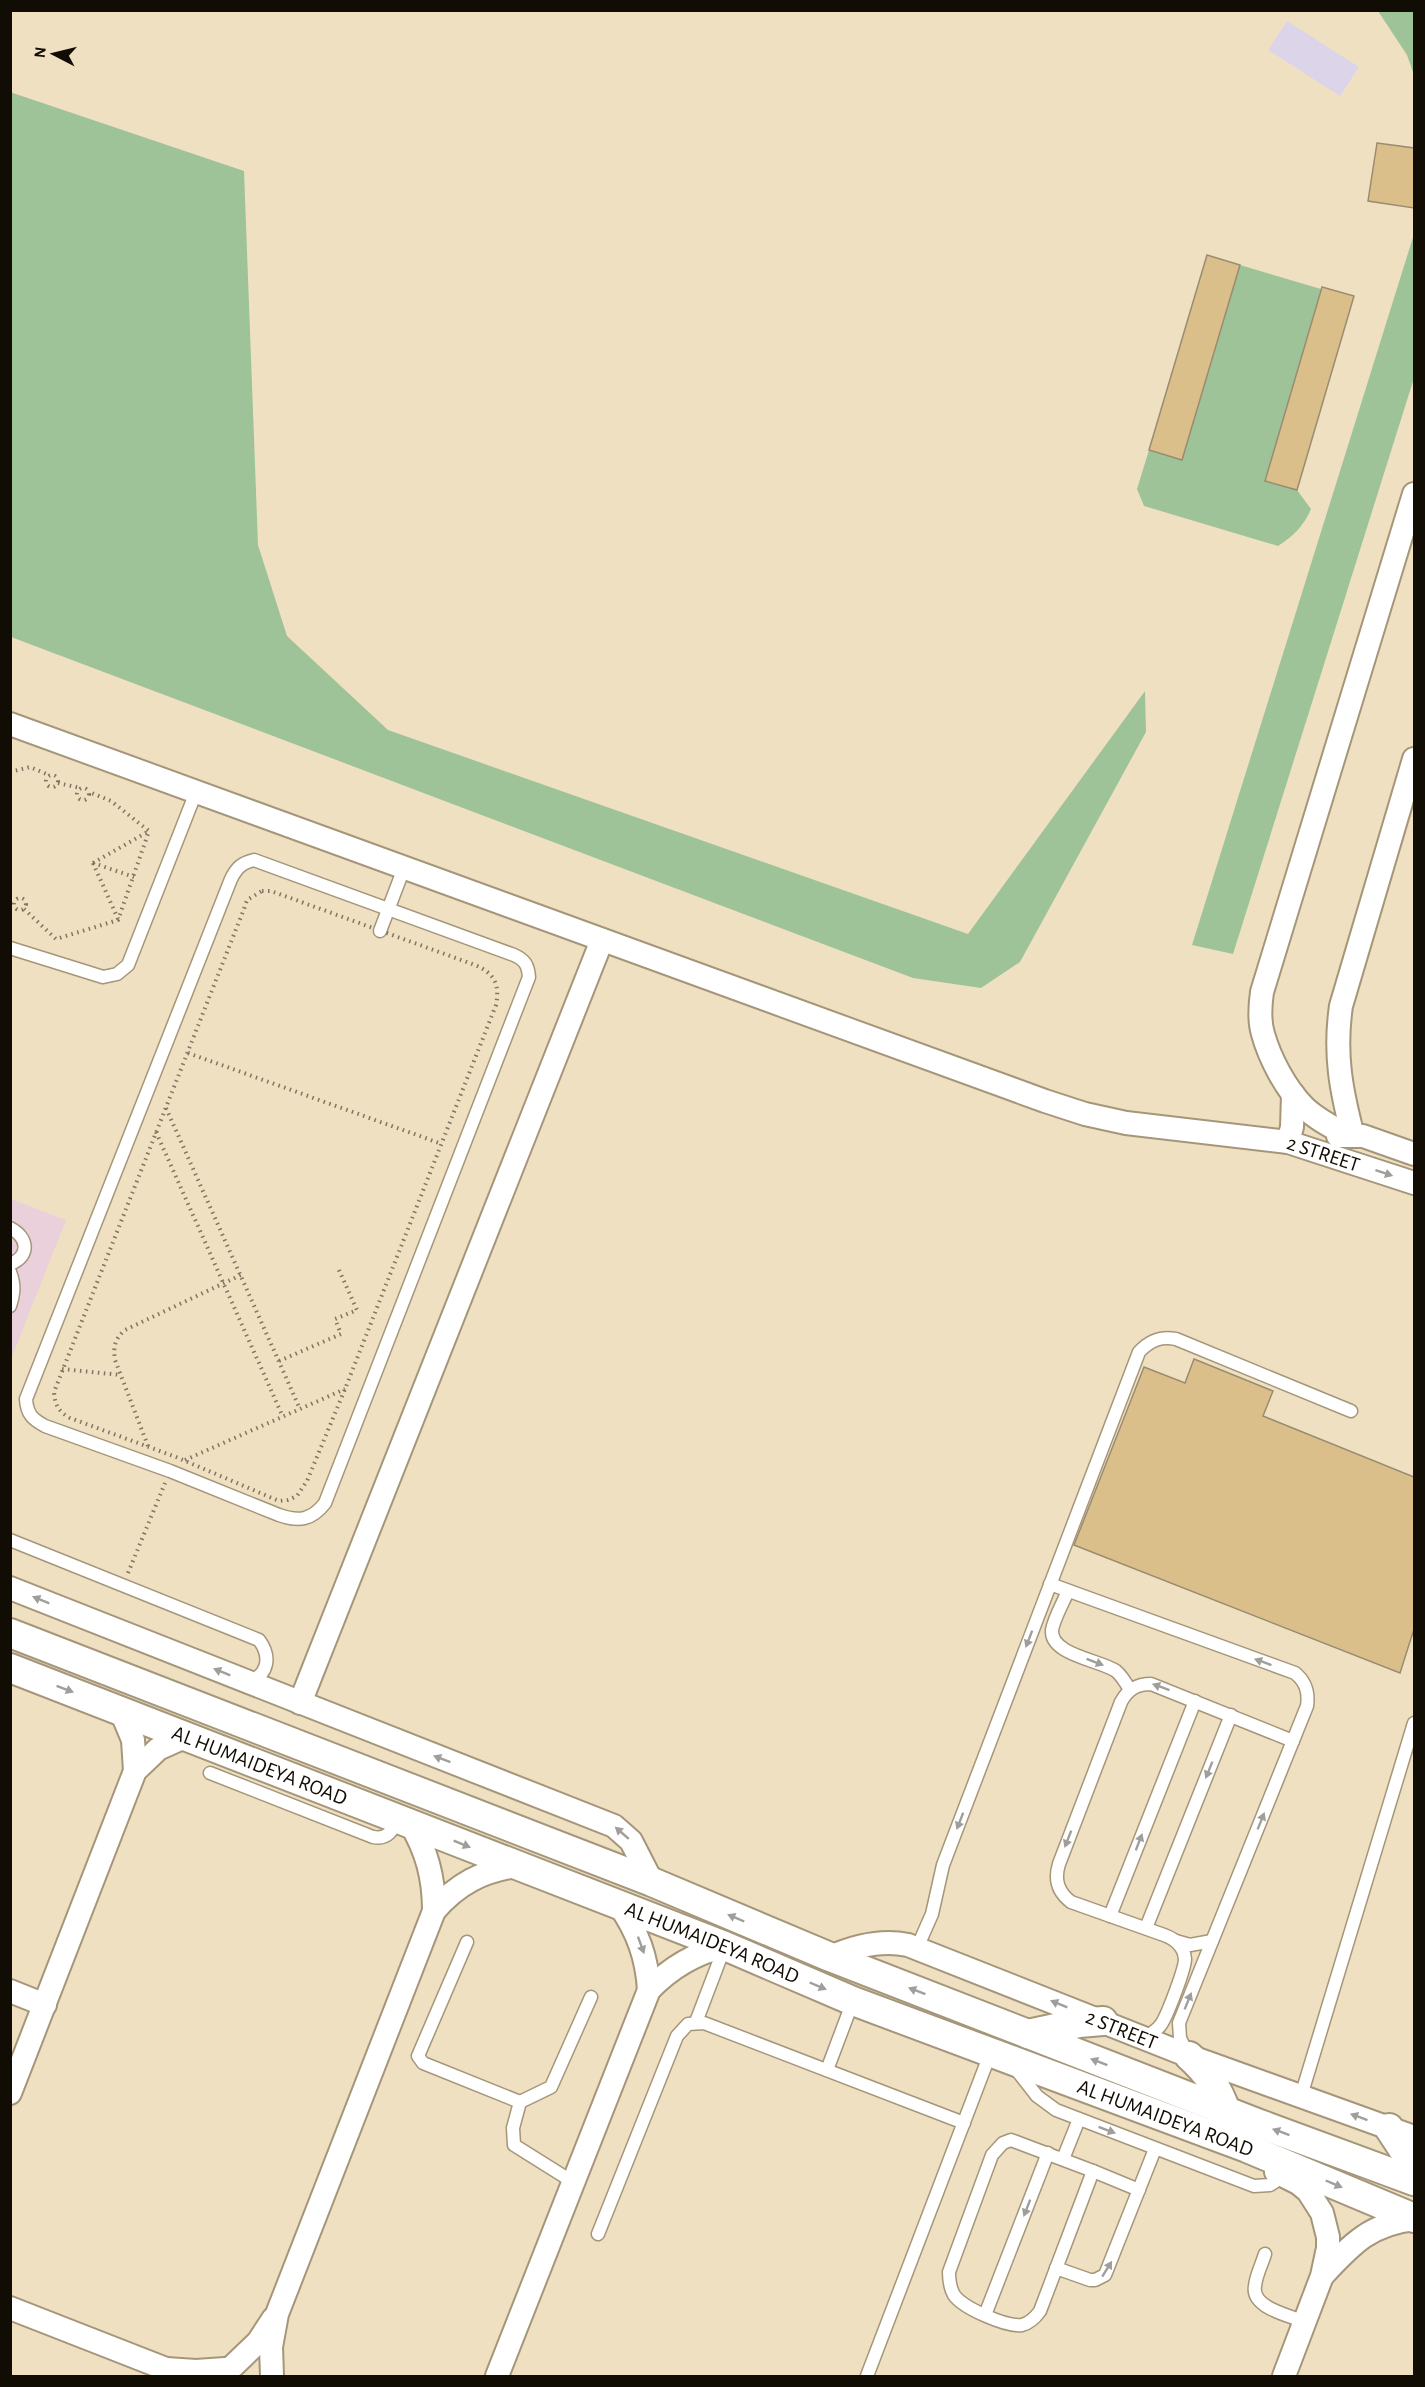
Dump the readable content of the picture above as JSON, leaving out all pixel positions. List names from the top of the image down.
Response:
{
  "streets": {
    "street": ["2 STREET", "AL HUMAIDEYA ROAD"]
  },
  "crossings": [
    ["2 STREET", "AL HUMAIDEYA ROAD"]
  ],
  "north": "left"
}
